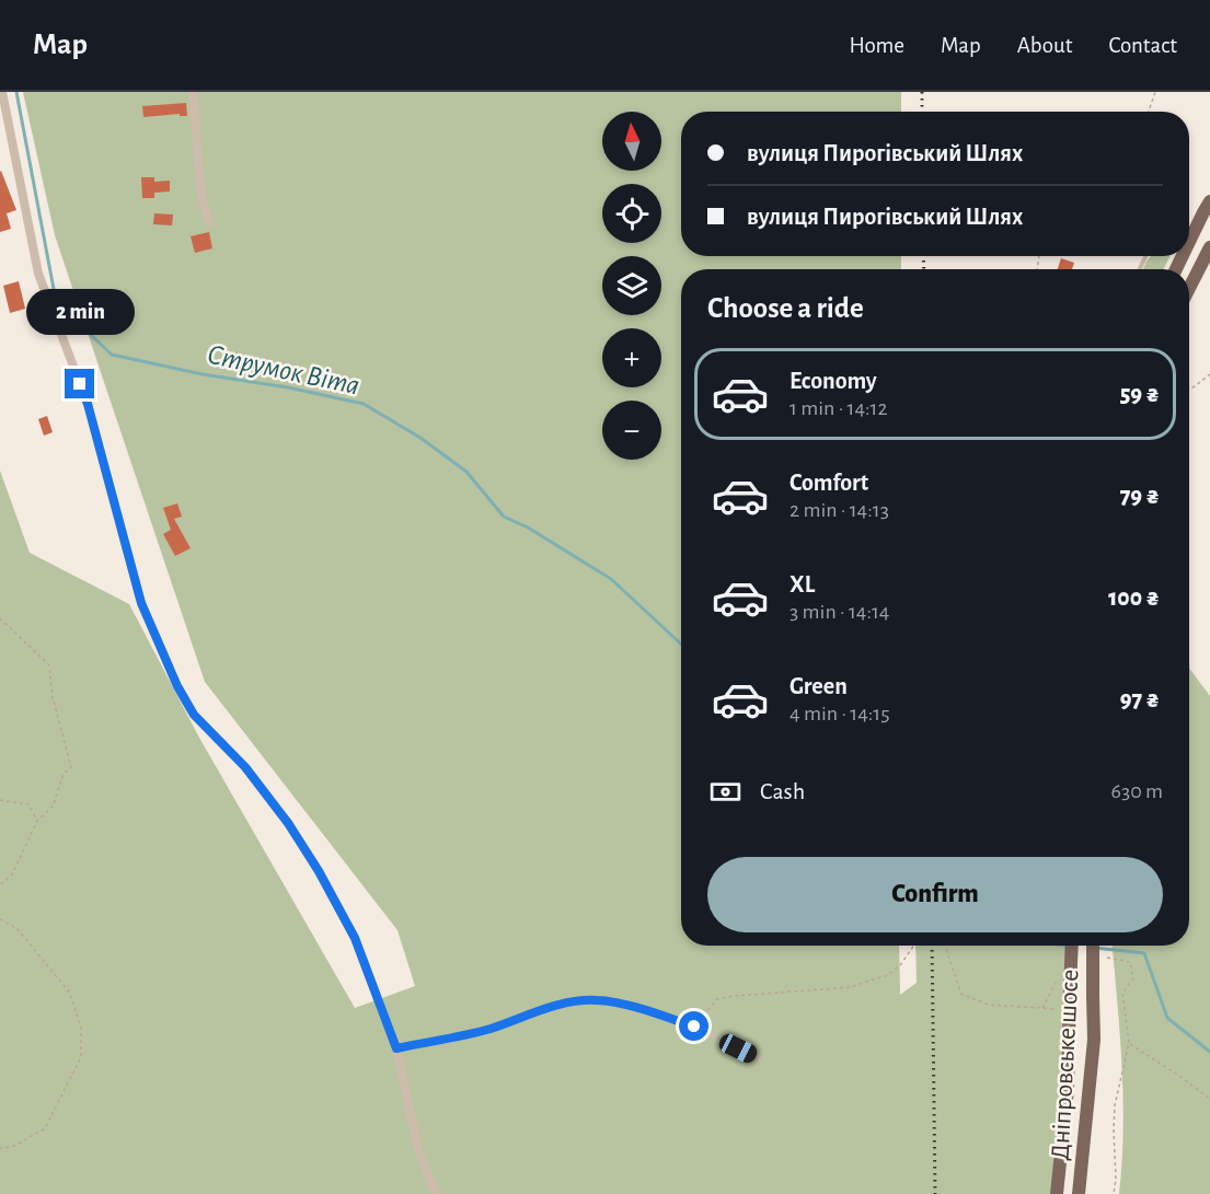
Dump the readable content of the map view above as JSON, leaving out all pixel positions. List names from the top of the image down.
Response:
{
  "streets": {
    "main road": ["Дніпровське шосе"]
  },
  "water": ["Струмок Віта"],
  "north": "top",
  "page": {
    "header": "Map",
    "nav": [
      "Home",
      "Map",
      "About",
      "Contact"
    ],
    "map_buttons": ["+", "−"],
    "banner": ["вулиця Пирогівський Шлях", "вулиця Пирогівський Шлях"],
    "heading": "Choose a ride",
    "bubble": "2 min",
    "list": [
      {
        "name": "Economy",
        "note": "1 min · 14:12",
        "value": "59 ₴"
      },
      {
        "name": "Comfort",
        "note": "2 min · 14:13",
        "value": "79 ₴"
      },
      {
        "name": "XL",
        "note": "3 min · 14:14",
        "value": "100 ₴"
      },
      {
        "name": "Green",
        "note": "4 min · 14:15",
        "value": "97 ₴"
      }
    ],
    "pay": ["Cash", "630 m"],
    "buttons": "Confirm"
  }
}
